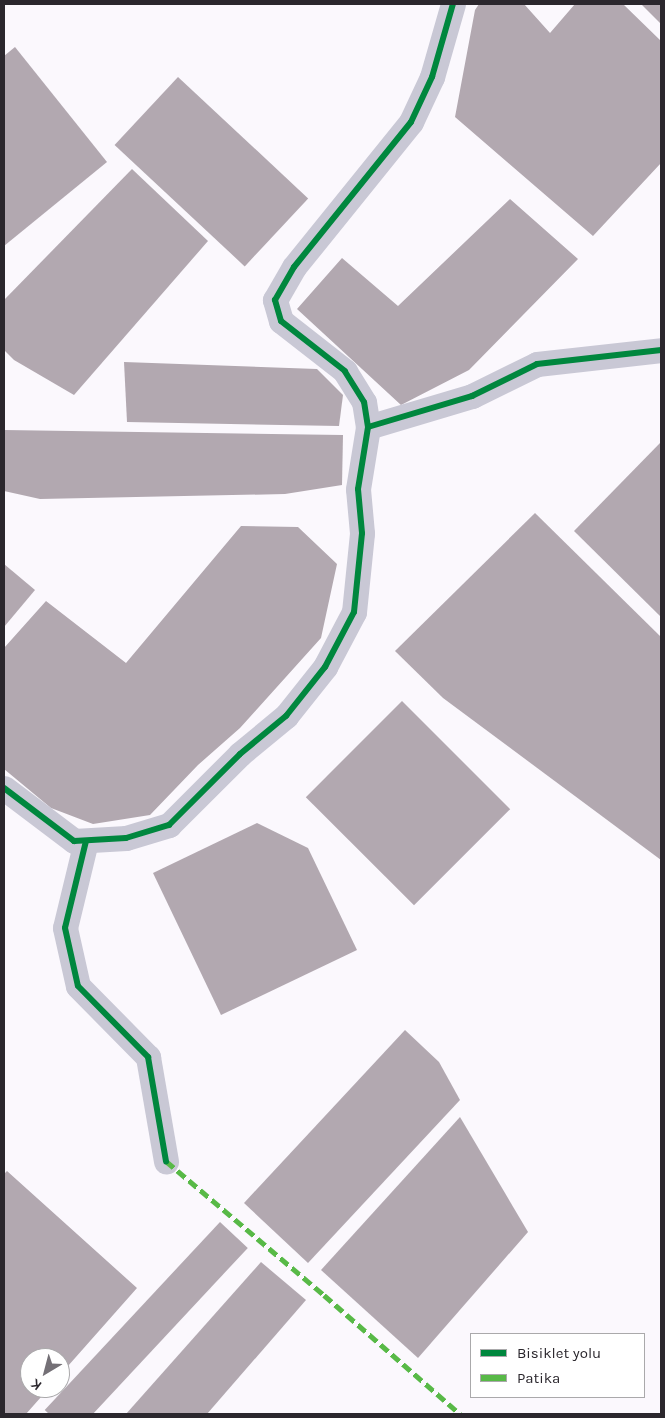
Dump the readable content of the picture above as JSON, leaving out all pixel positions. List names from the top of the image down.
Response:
{
  "legend": ["Bisiklet yolu", "Patika"],
  "north": "bottom left"
}
